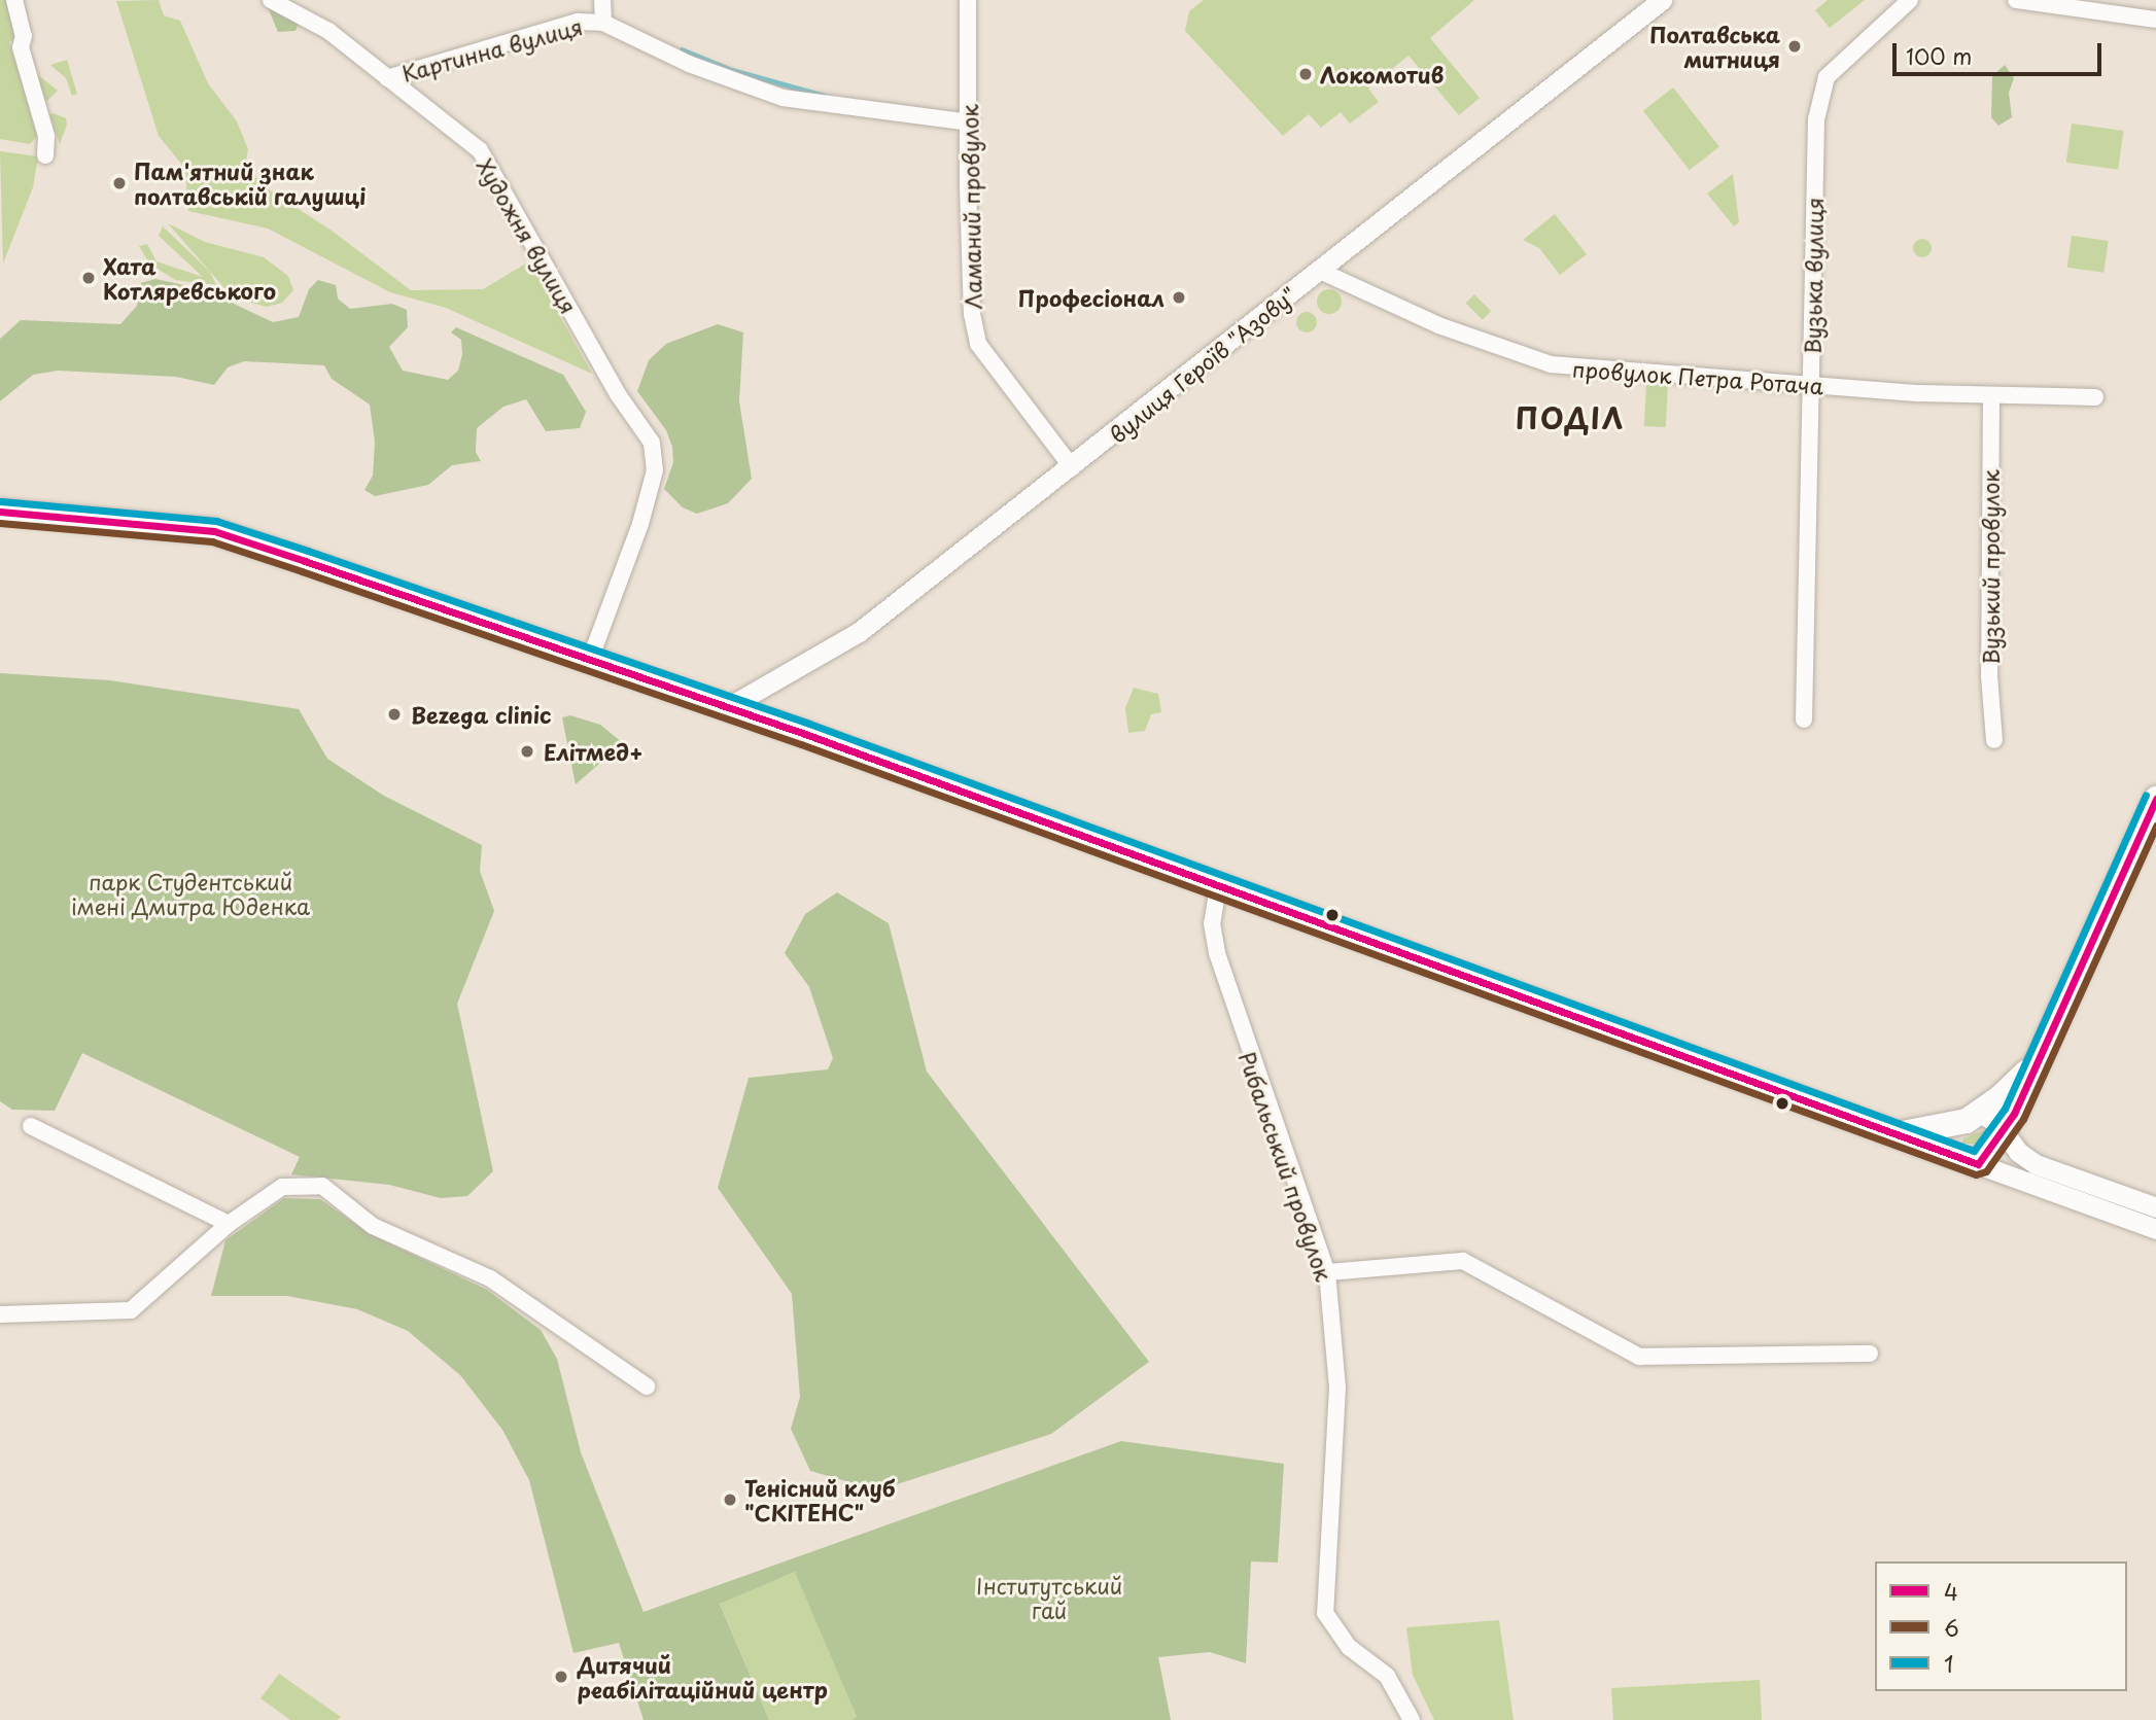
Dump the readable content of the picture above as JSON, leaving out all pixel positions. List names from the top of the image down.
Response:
{
  "streets": {
    "street": [
      "Картинна вулиця",
      "Ламаний провулок",
      "Художня вулиця",
      "Вузька вулиця",
      "вулиця Героїв \"Азову\"",
      "провулок Петра Ротача",
      "Вузький провулок",
      "Рибальський провулок"
    ]
  },
  "crossings": [
    ["Картинна вулиця", "Ламаний провулок"],
    ["Картинна вулиця", "Художня вулиця"],
    ["Ламаний провулок", "вулиця Героїв \"Азову\""],
    ["Вузька вулиця", "провулок Петра Ротача"],
    ["вулиця Героїв \"Азову\"", "провулок Петра Ротача"],
    ["провулок Петра Ротача", "Вузький провулок"]
  ],
  "districts": ["ПОДІЛ"],
  "parks": ["парк Студентський імені Дмитра Юденка", "Інститутський гай"],
  "places": [
    "Полтавська митниця",
    "Локомотив",
    "Пам'ятний знак полтавській галушці",
    "Хата Котляревського",
    "Професіонал",
    "Bezega clinic",
    "Елітмед+",
    "Тенісний клуб \"СКІТЕНС\"",
    "Дитячий реабілітаційний центр"
  ],
  "lines": ["transit line 1", "transit line 4", "transit line 6"],
  "legend": ["4", "6", "1"],
  "scale_bar": "100 m"
}
